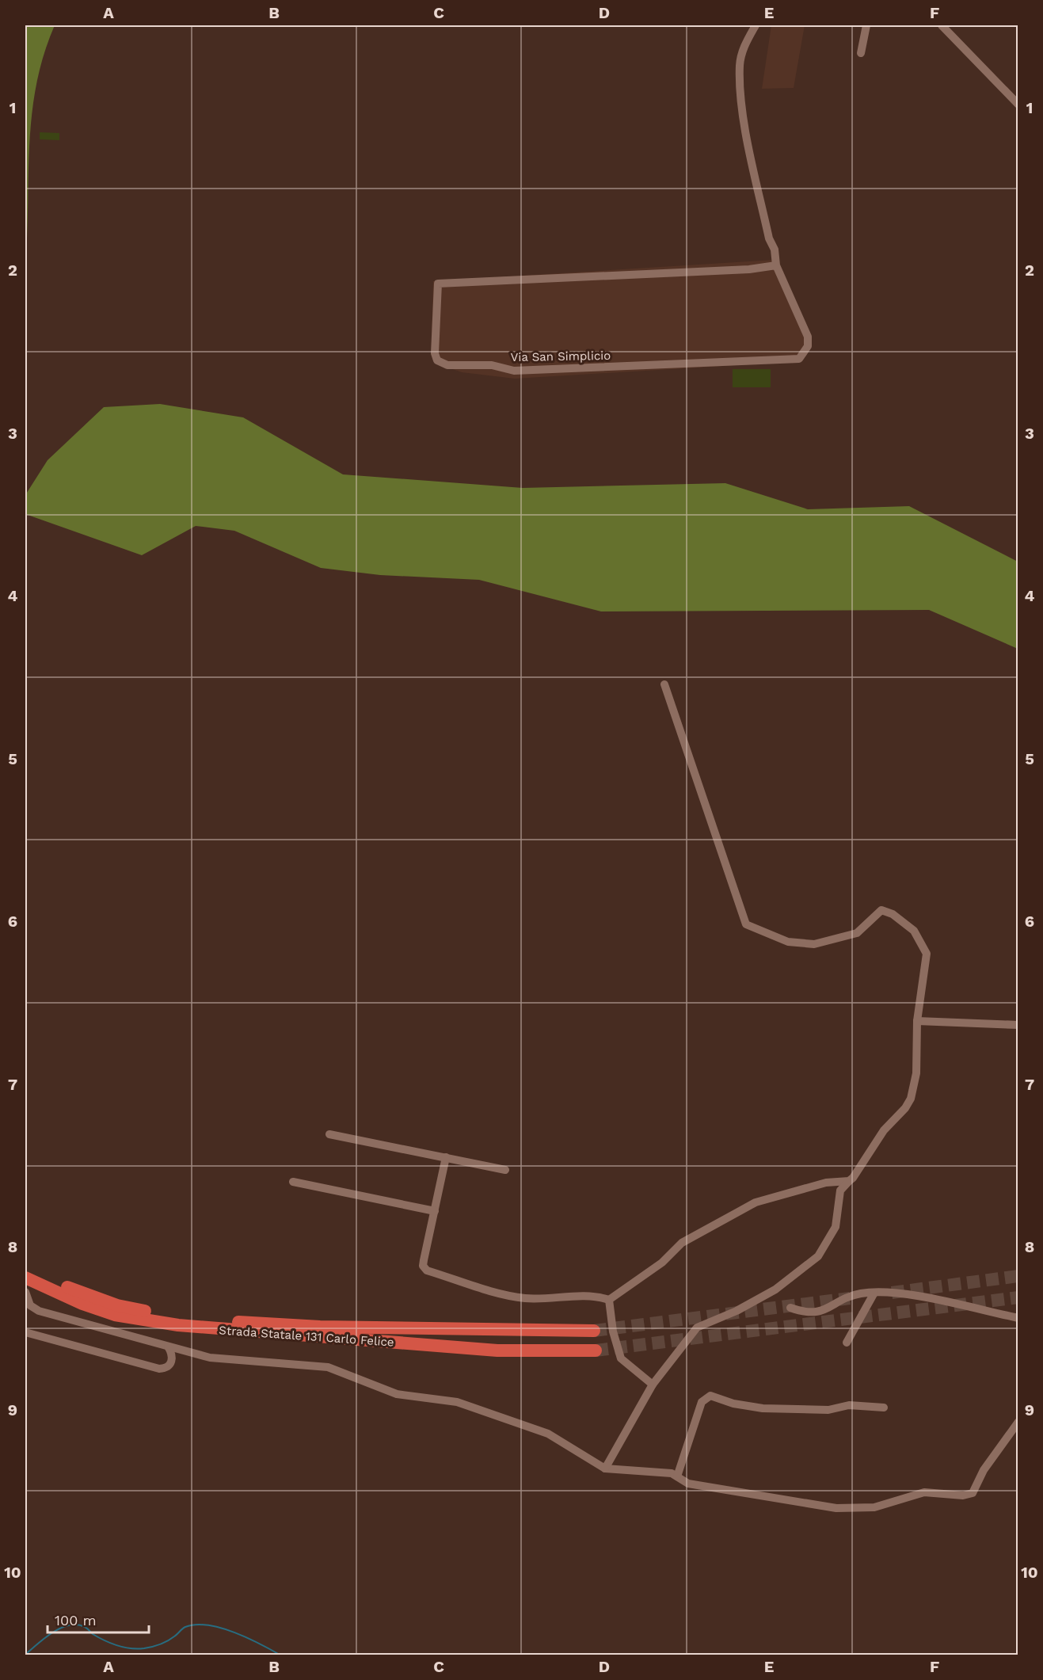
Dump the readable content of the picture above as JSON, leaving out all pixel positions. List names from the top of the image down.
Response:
{
  "streets": {
    "highway": ["Strada Statale 131 Carlo Felice"],
    "street": ["Via San Simplicio"]
  },
  "scale_bar": "100 m",
  "grid": {
    "columns": [
      "A",
      "B",
      "C",
      "D",
      "E",
      "F"
    ],
    "rows": [
      "1",
      "2",
      "3",
      "4",
      "5",
      "6",
      "7",
      "8",
      "9",
      "10"
    ]
  }
}
